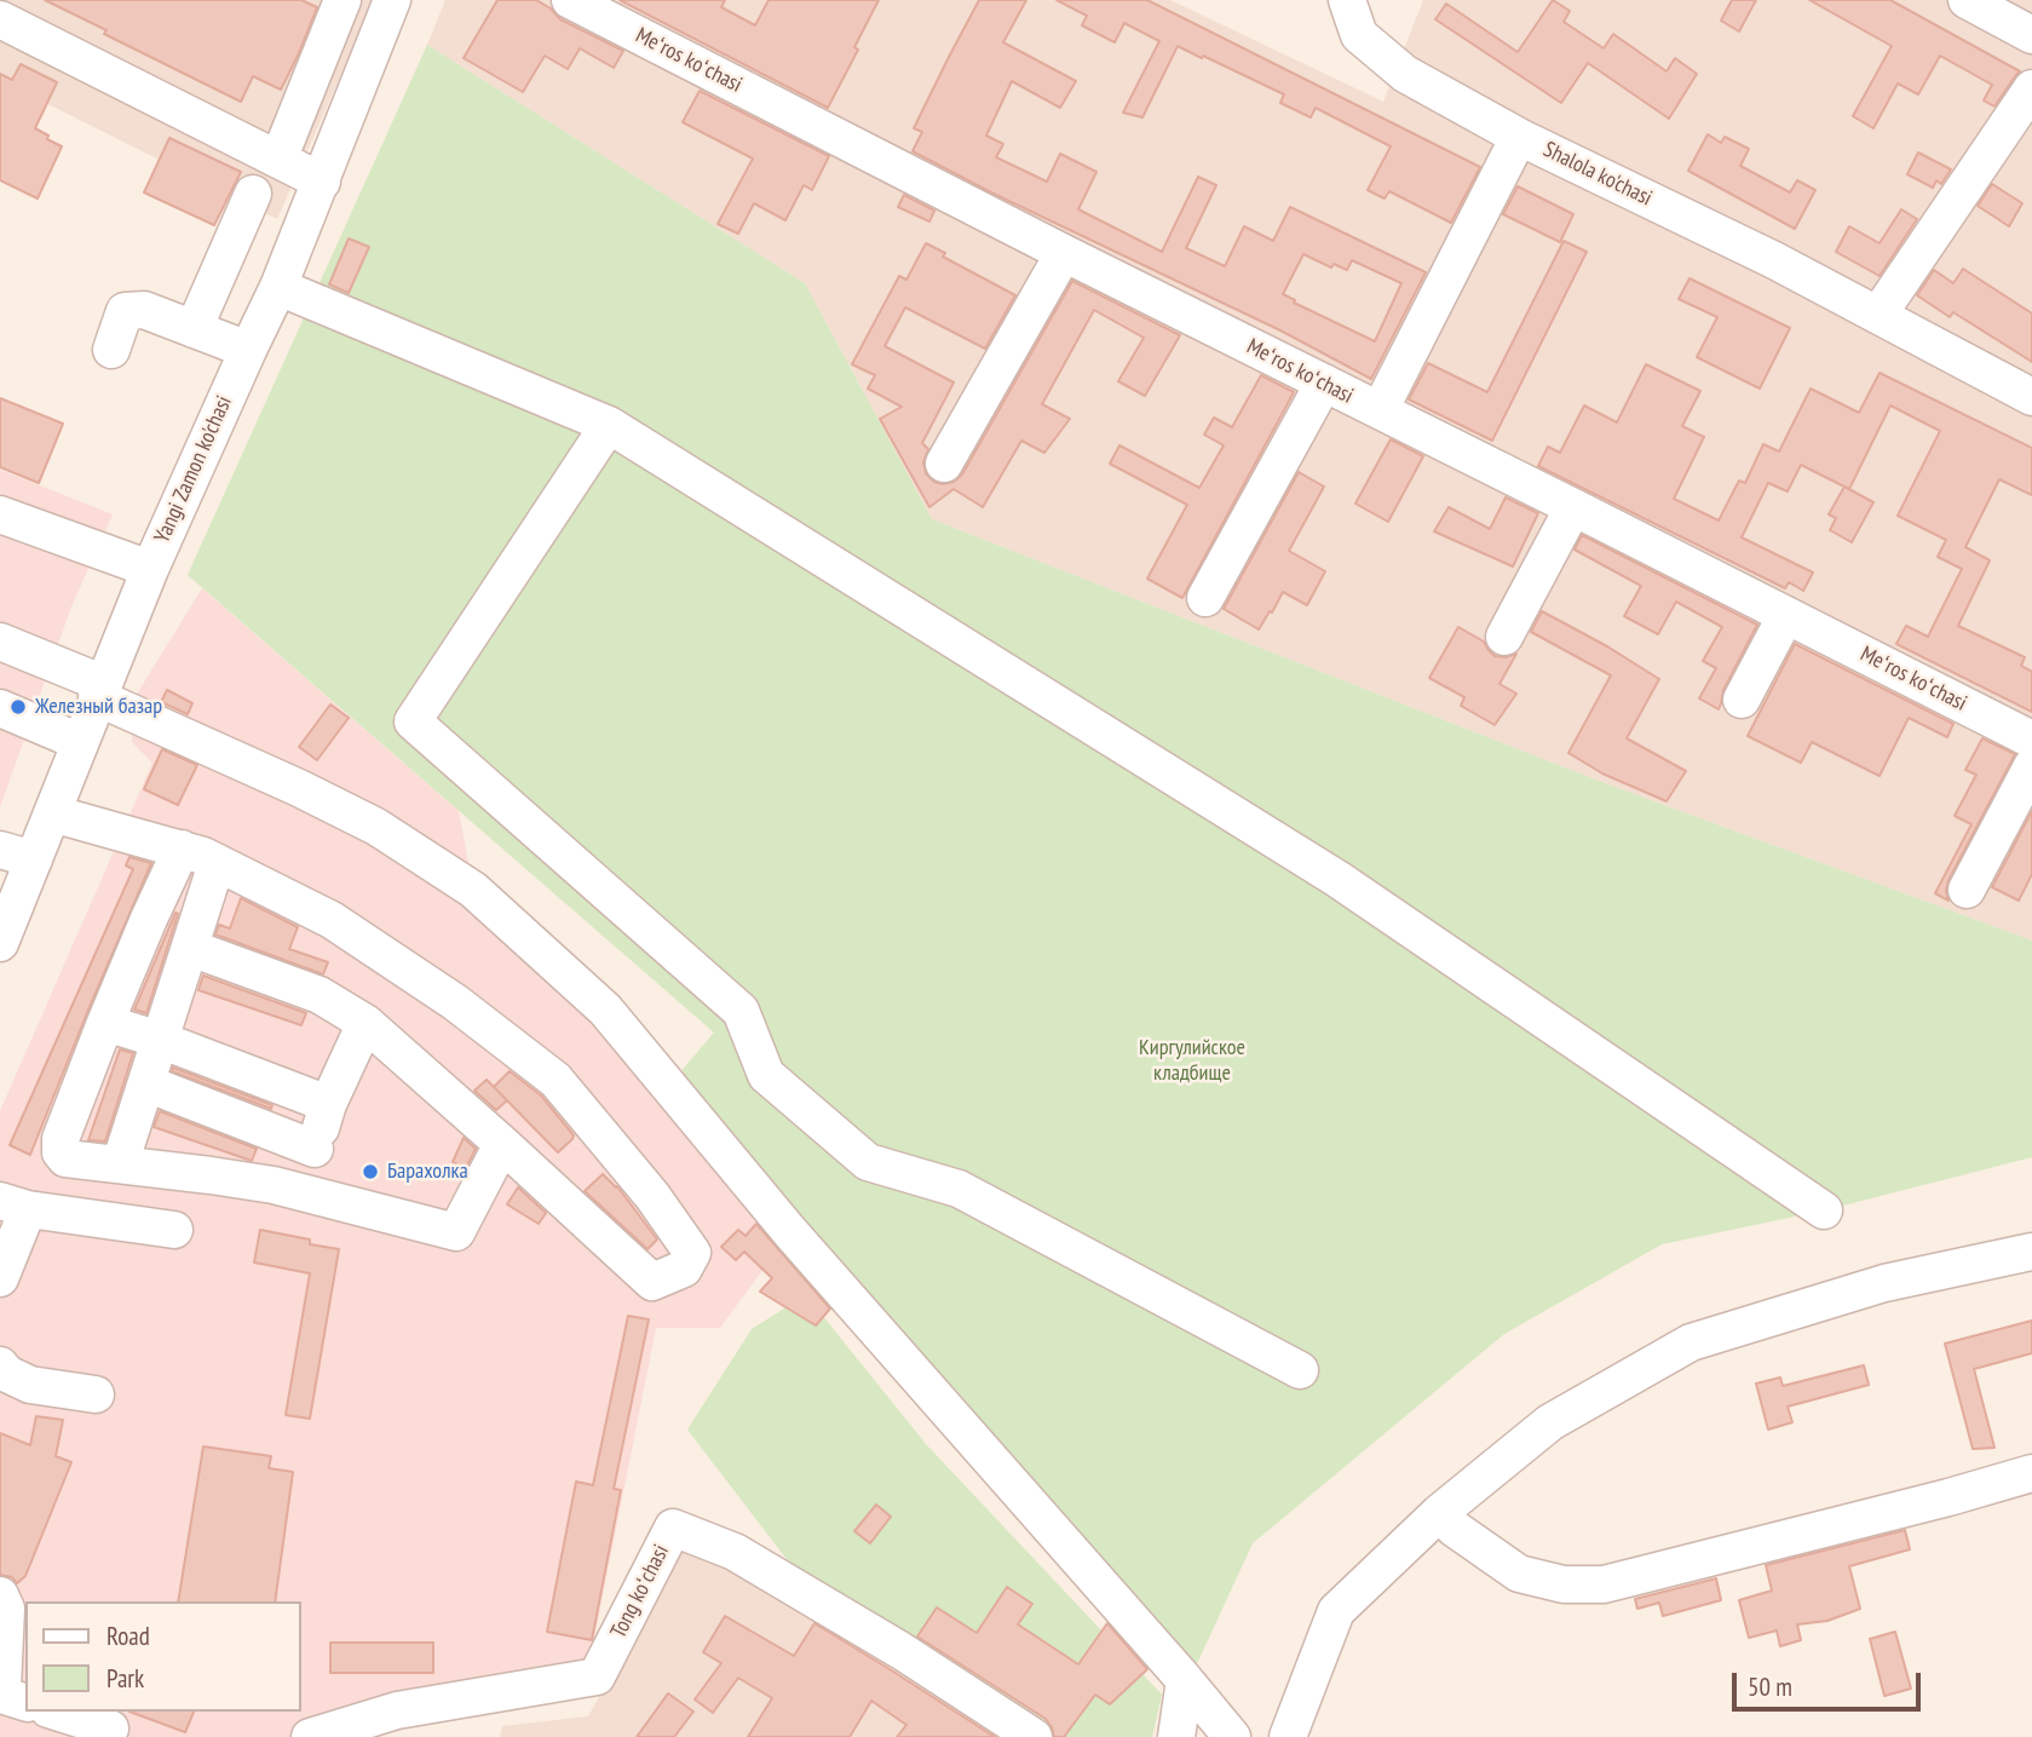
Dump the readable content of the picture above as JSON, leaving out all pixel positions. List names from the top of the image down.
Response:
{
  "streets": {
    "street": [
      "Meʻros koʻchasi",
      "Shalola ko'chasi",
      "Yangi Zamon ko'chasi",
      "Tong koʻchasi"
    ]
  },
  "parks": ["Киргулийское кладбище"],
  "places": ["Железный базар", "Барахолка"],
  "legend": ["Road", "Park"],
  "scale_bar": "50 m"
}
